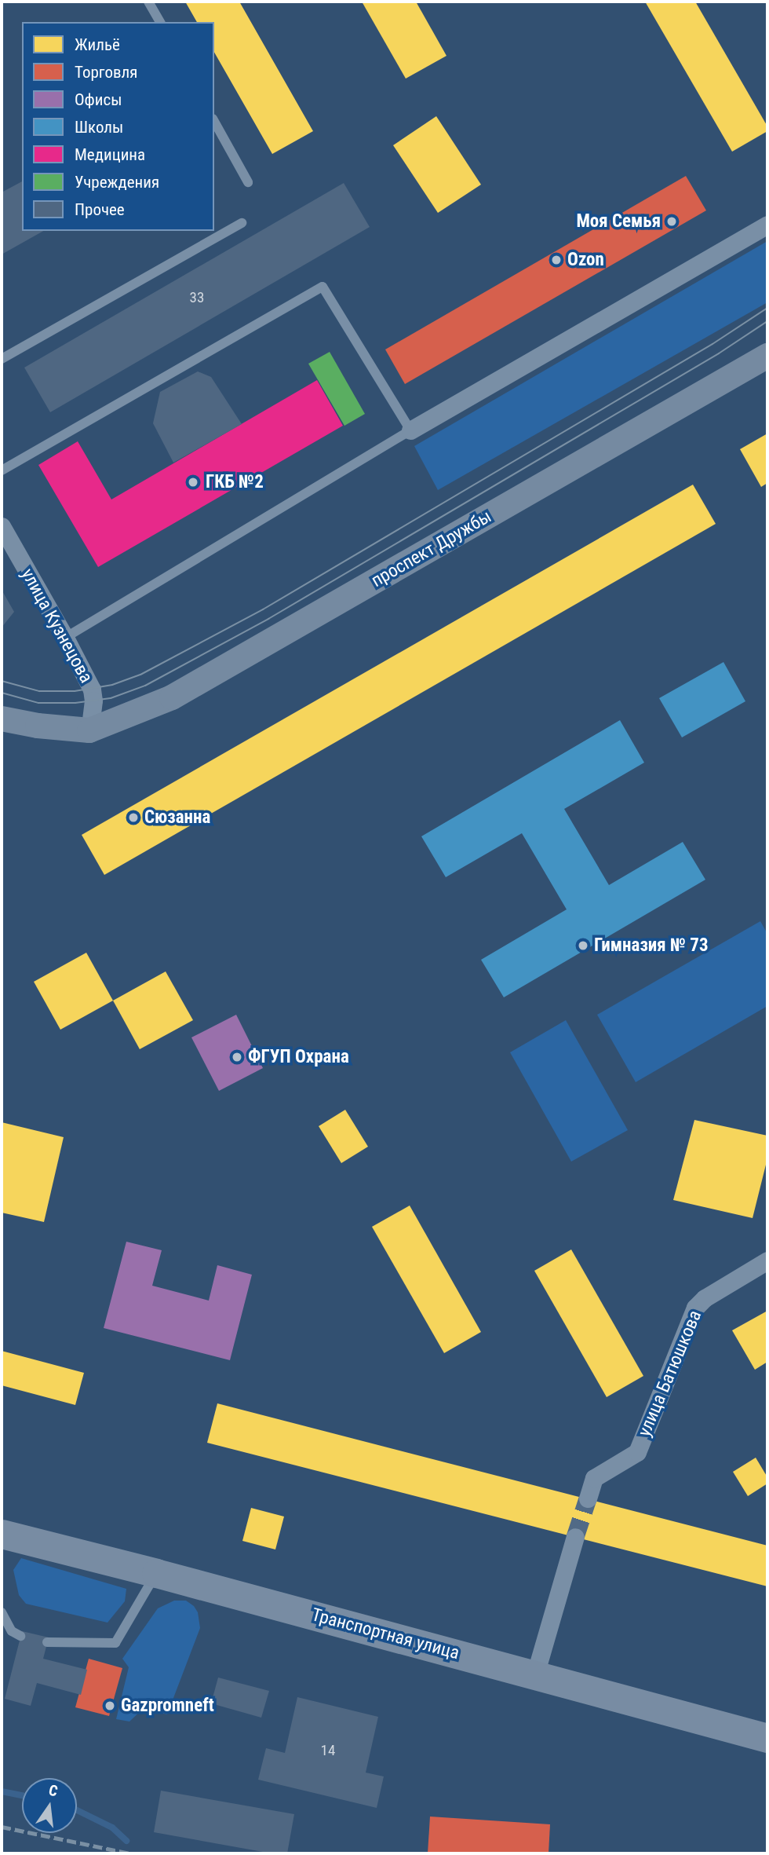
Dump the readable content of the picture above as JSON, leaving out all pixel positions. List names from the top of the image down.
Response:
{
  "streets": {
    "main road": ["проспект Дружбы", "Транспортная улица"],
    "street": ["улица Кузнецова", "улица Батюшкова"]
  },
  "crossings": [
    ["проспект Дружбы", "улица Кузнецова"]
  ],
  "places": [
    "Моя Семья",
    "Ozon",
    "ГКБ №2",
    "Сюзанна",
    "Гимназия № 73",
    "ФГУП Охрана",
    "Gazpromneft"
  ],
  "house_numbers": ["33", "14"],
  "legend": [
    "Жильё",
    "Торговля",
    "Офисы",
    "Школы",
    "Медицина",
    "Учреждения",
    "Прочее"
  ],
  "north": "top"
}
